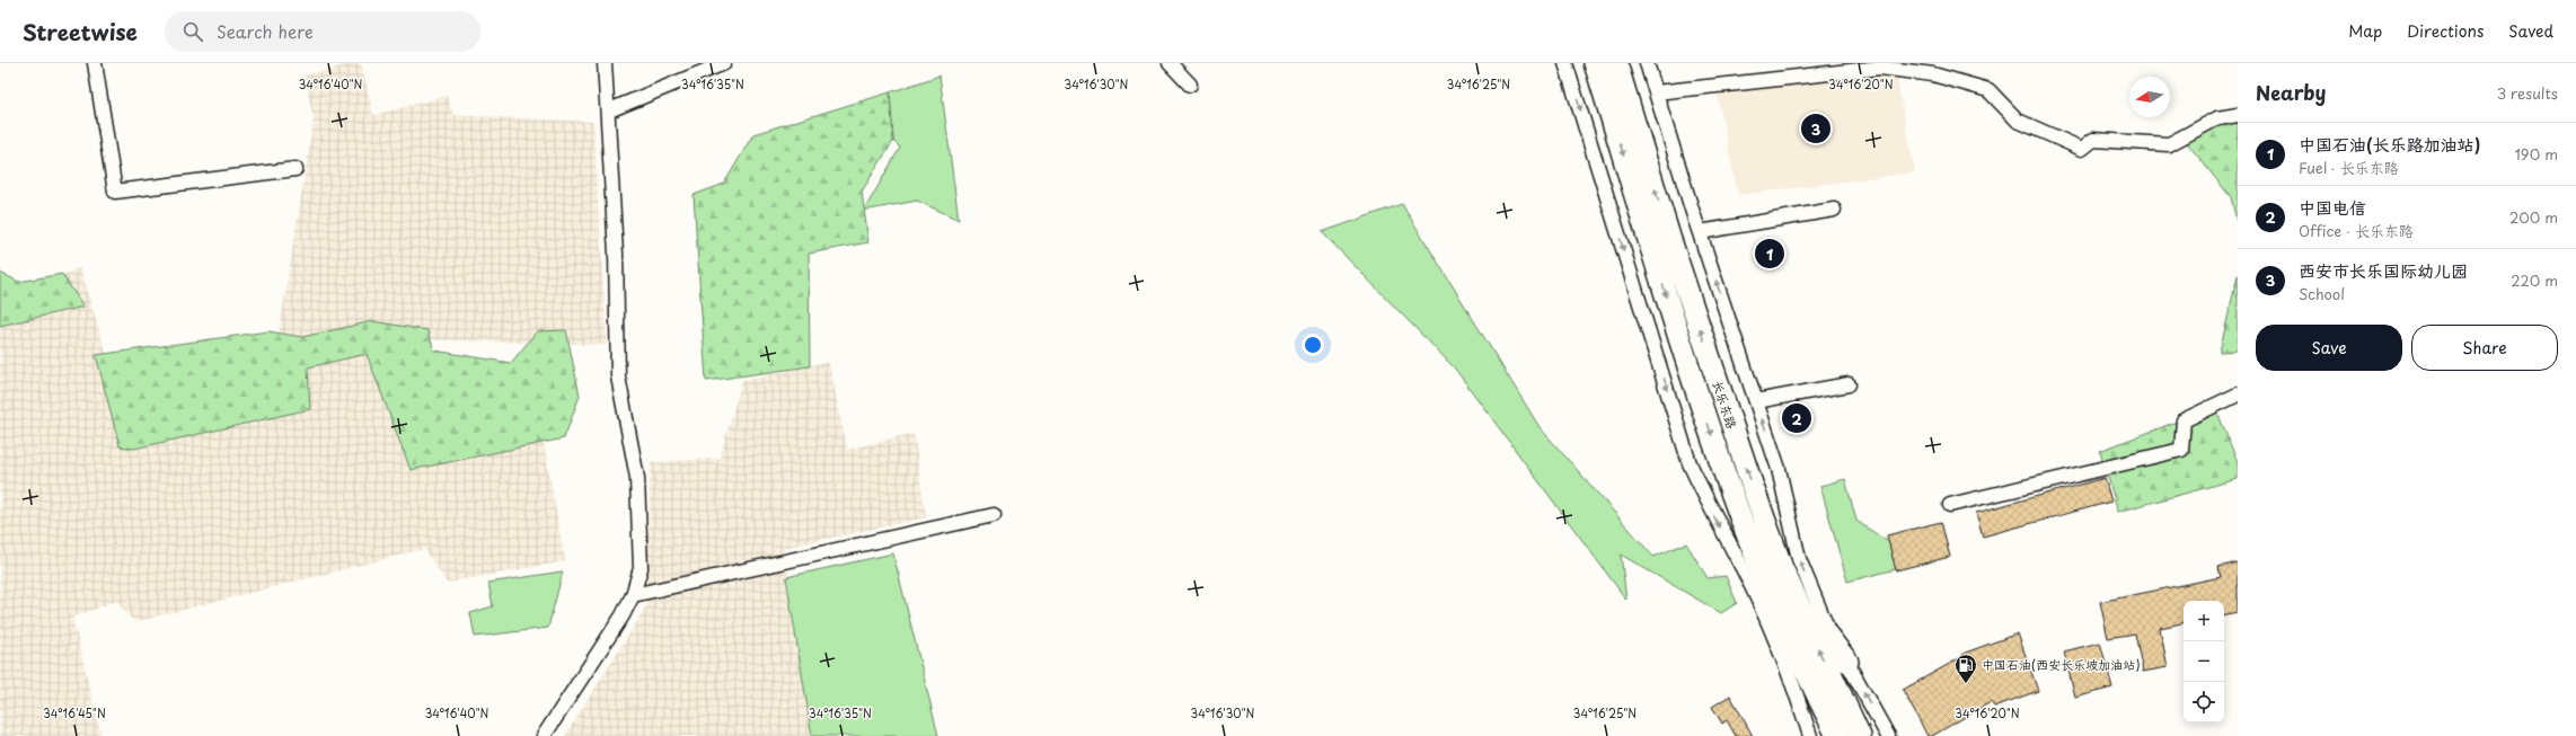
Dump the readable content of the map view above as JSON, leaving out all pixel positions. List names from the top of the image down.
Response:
{
  "streets": {
    "main road": ["长乐东路"]
  },
  "places": {
    "fuel station": ["中国石油(西安长乐坡加油站)"]
  },
  "north": "left",
  "page": {
    "header": "Streetwise",
    "search": "Search here",
    "nav": ["Map", "Directions", "Saved"],
    "heading": ["Nearby", "3 results"],
    "pins": ["3", "1", "2"],
    "list": [
      {
        "mark": "1",
        "name": "中国石油(长乐路加油站)",
        "note": "Fuel · 长乐东路",
        "value": "190 m"
      },
      {
        "mark": "2",
        "name": "中国电信",
        "note": "Office · 长乐东路",
        "value": "200 m"
      },
      {
        "mark": "3",
        "name": "西安市长乐国际幼儿园",
        "note": "School",
        "value": "220 m"
      }
    ],
    "buttons": ["Save", "Share"],
    "map_buttons": ["+", "−"]
  },
  "coordinates": [
    "34°16'40\"N",
    "34°16'35\"N",
    "34°16'30\"N",
    "34°16'25\"N",
    "34°16'20\"N",
    "34°16'45\"N"
  ]
}
